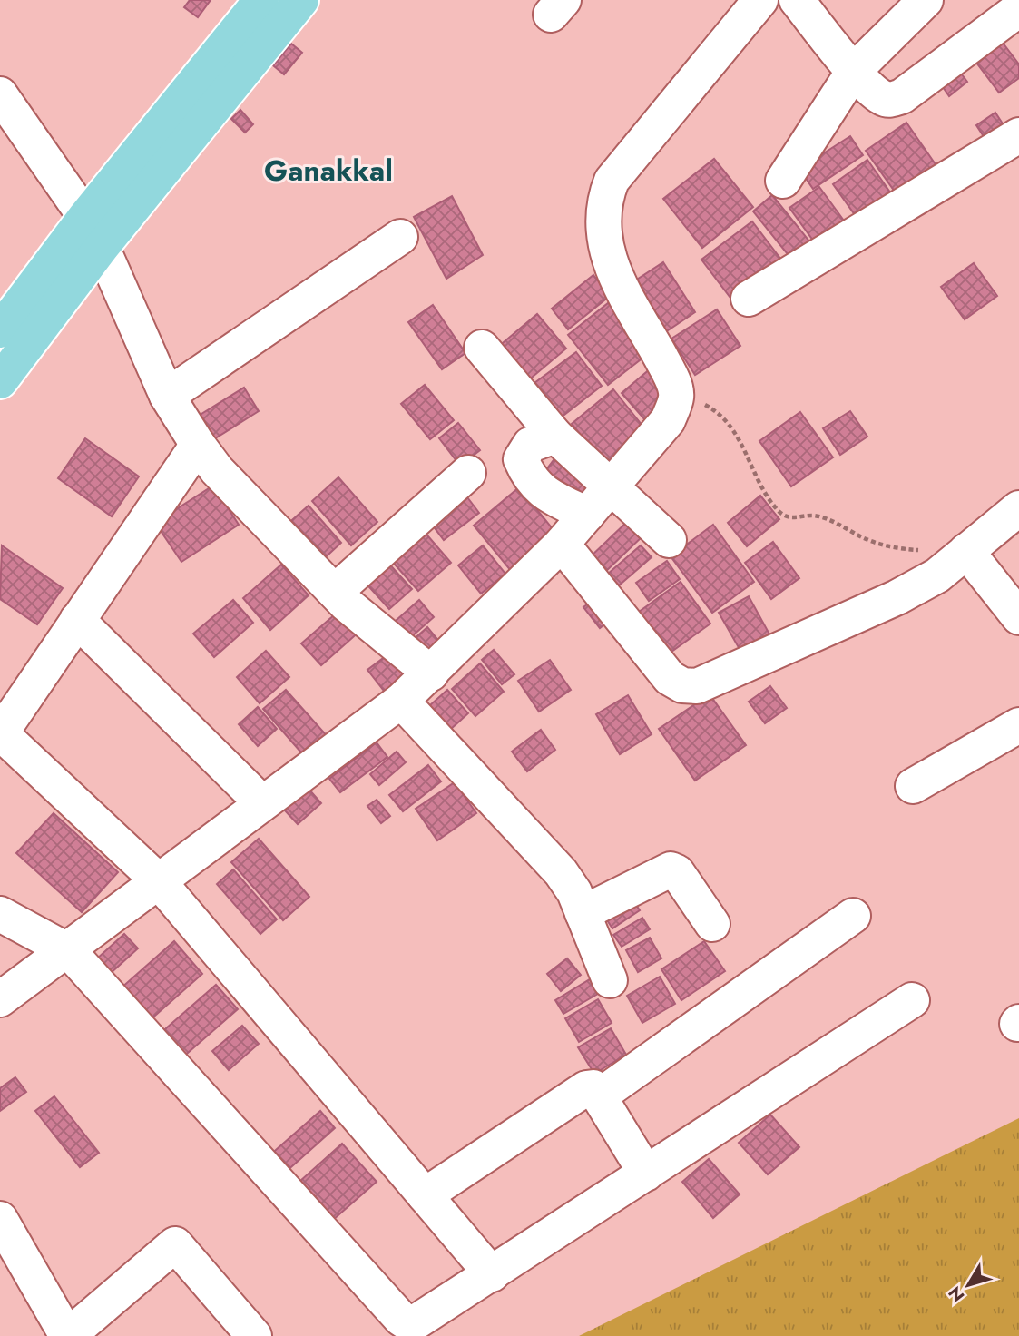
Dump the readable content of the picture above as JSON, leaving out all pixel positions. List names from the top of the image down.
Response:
{
  "districts": ["Ganakkal"],
  "north": "bottom left"
}
